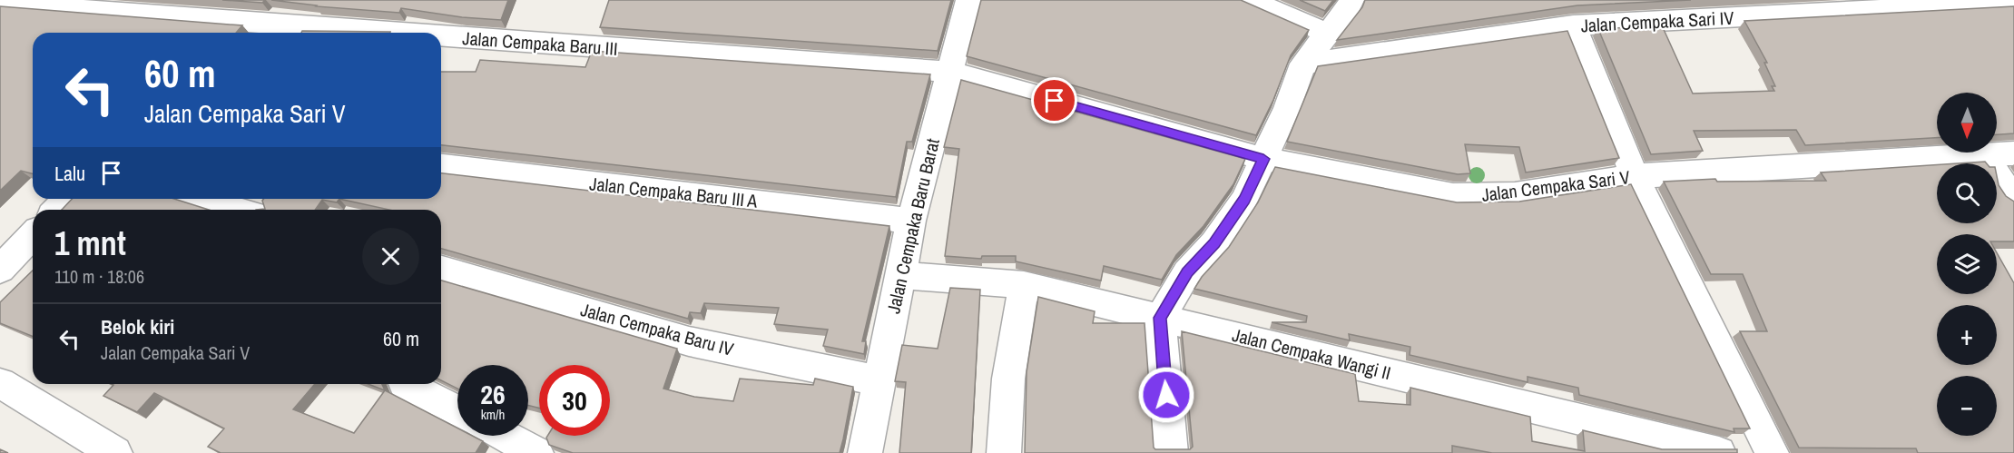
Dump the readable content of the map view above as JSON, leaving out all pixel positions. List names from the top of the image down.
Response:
{
  "streets": {
    "street": [
      "Jalan Cempaka Sari IV",
      "Jalan Cempaka Baru III",
      "Jalan Cempaka Sari V",
      "Jalan Cempaka Baru III A",
      "Jalan Cempaka Baru Barat",
      "Jalan Cempaka Baru IV",
      "Jalan Cempaka Wangi II"
    ]
  },
  "crossings": [
    ["Jalan Cempaka Baru III", "Jalan Cempaka Sari V"],
    ["Jalan Cempaka Baru III", "Jalan Cempaka Baru Barat"],
    ["Jalan Cempaka Sari V", "Jalan Cempaka Baru Barat"],
    ["Jalan Cempaka Baru III A", "Jalan Cempaka Baru Barat"],
    ["Jalan Cempaka Baru Barat", "Jalan Cempaka Baru IV"],
    ["Jalan Cempaka Baru Barat", "Jalan Cempaka Wangi II"]
  ],
  "north": "bottom",
  "page": {
    "turn": ["60 m", "Jalan Cempaka Sari V"],
    "map_buttons": ["+", "−"],
    "then": "Lalu",
    "heading": ["1 mnt", "110 m · 18:06"],
    "list": [
      {
        "name": "Belok kiri",
        "note": "Jalan Cempaka Sari V",
        "value": "60 m"
      }
    ],
    "speed": "26 km/h",
    "limit": "30"
  }
}
